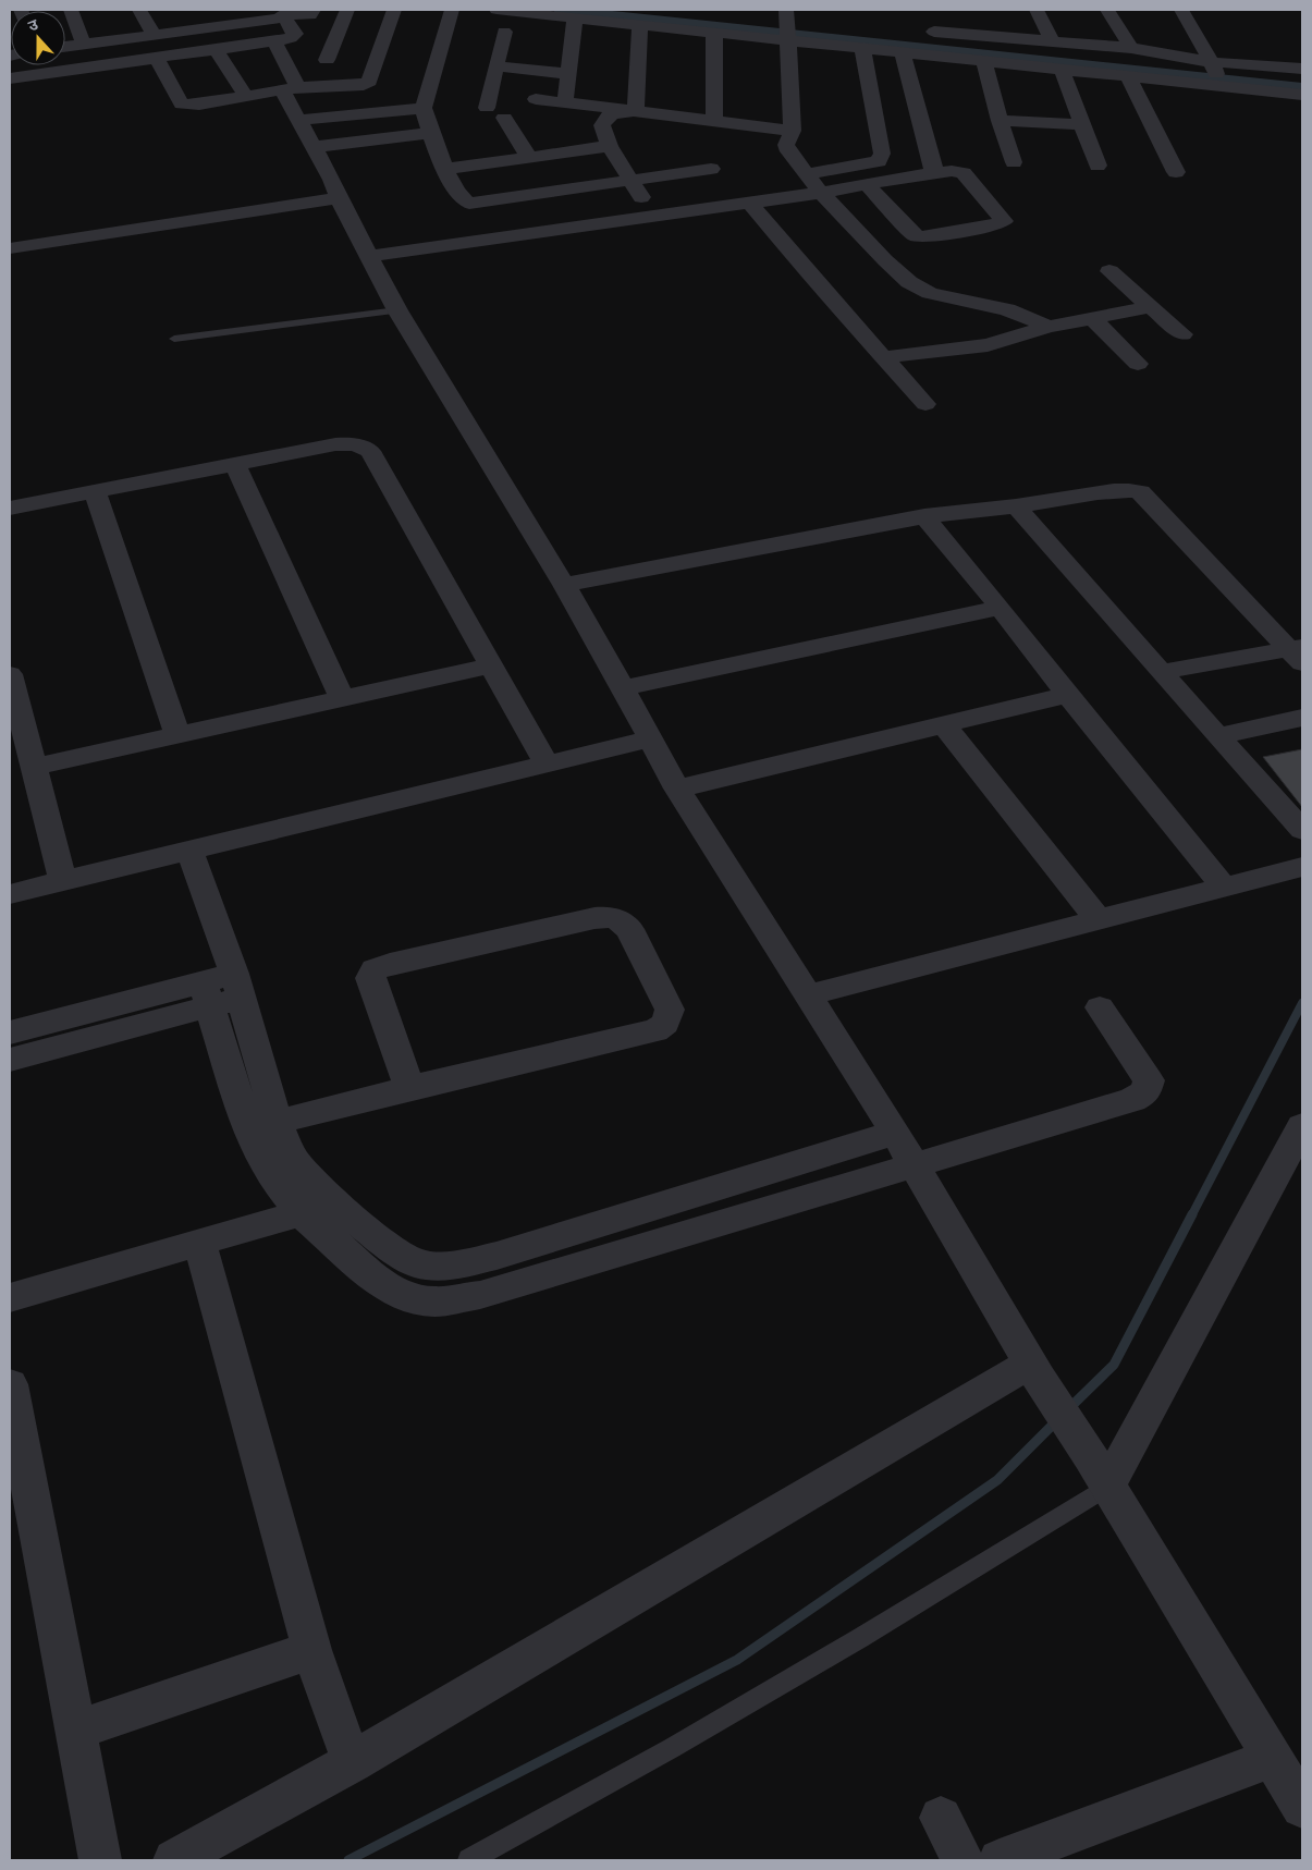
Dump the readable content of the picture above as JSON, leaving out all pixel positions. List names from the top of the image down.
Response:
{
  "north": "top"
}
